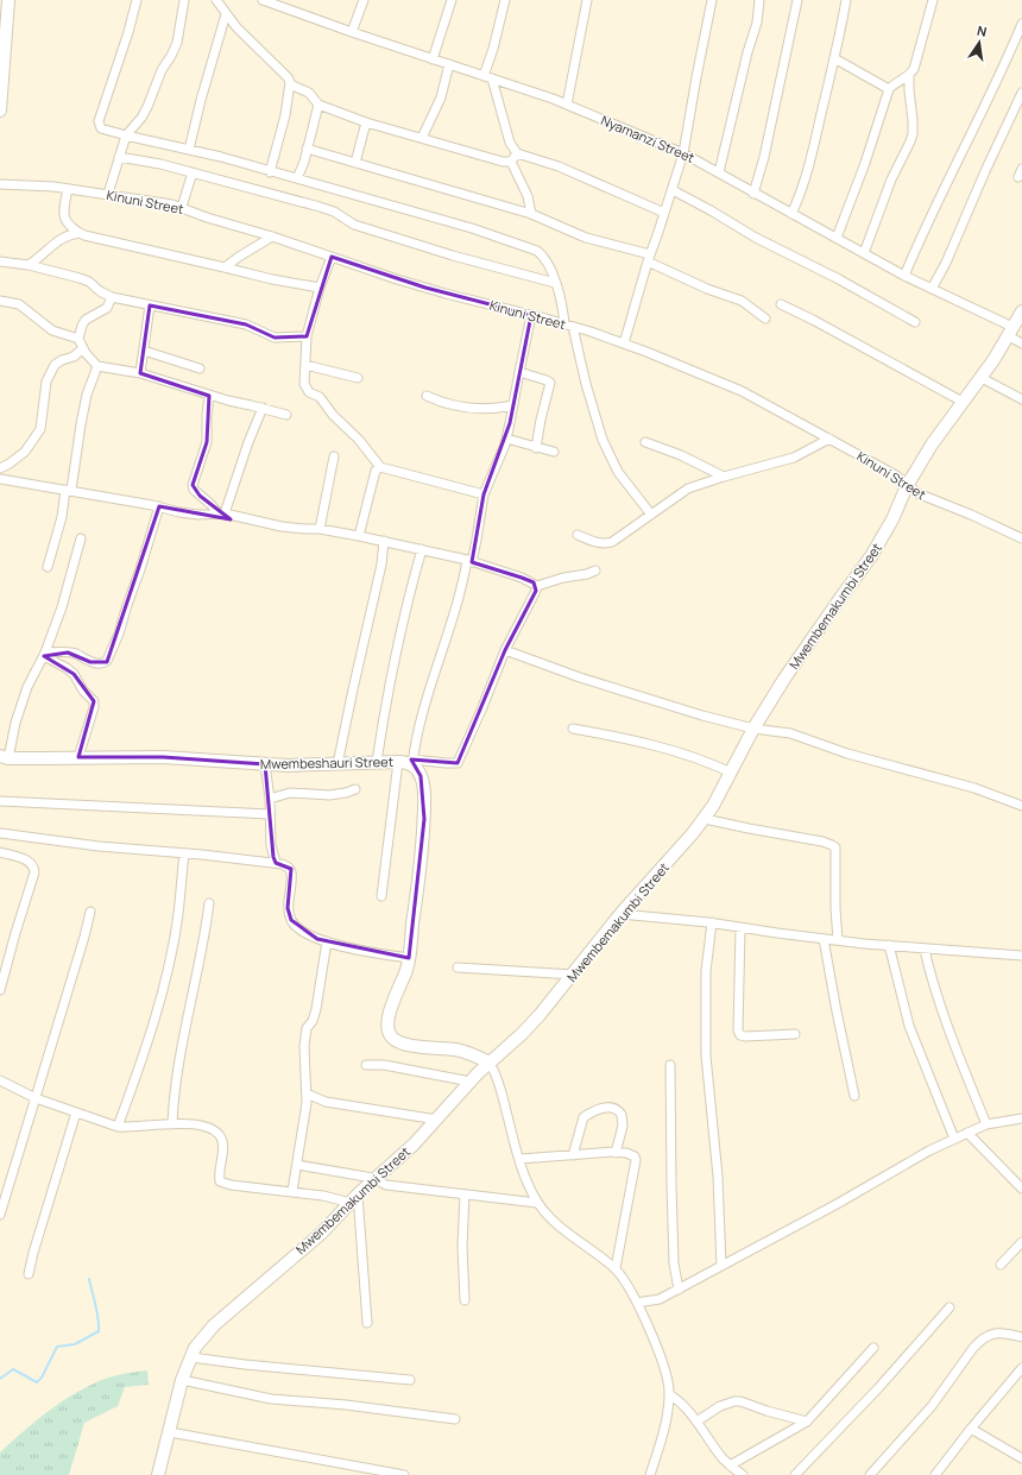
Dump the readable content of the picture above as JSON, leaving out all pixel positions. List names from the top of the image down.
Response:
{
  "streets": {
    "street": [
      "Nyamanzi Street",
      "Kinuni Street",
      "Mwembemakumbi Street",
      "Mwembeshauri Street"
    ]
  },
  "crossings": [
    ["Nyamanzi Street", "Mwembemakumbi Street"],
    ["Kinuni Street", "Mwembemakumbi Street"],
    ["Mwembemakumbi Street", "Mwembeshauri Street"]
  ],
  "north": "top"
}
